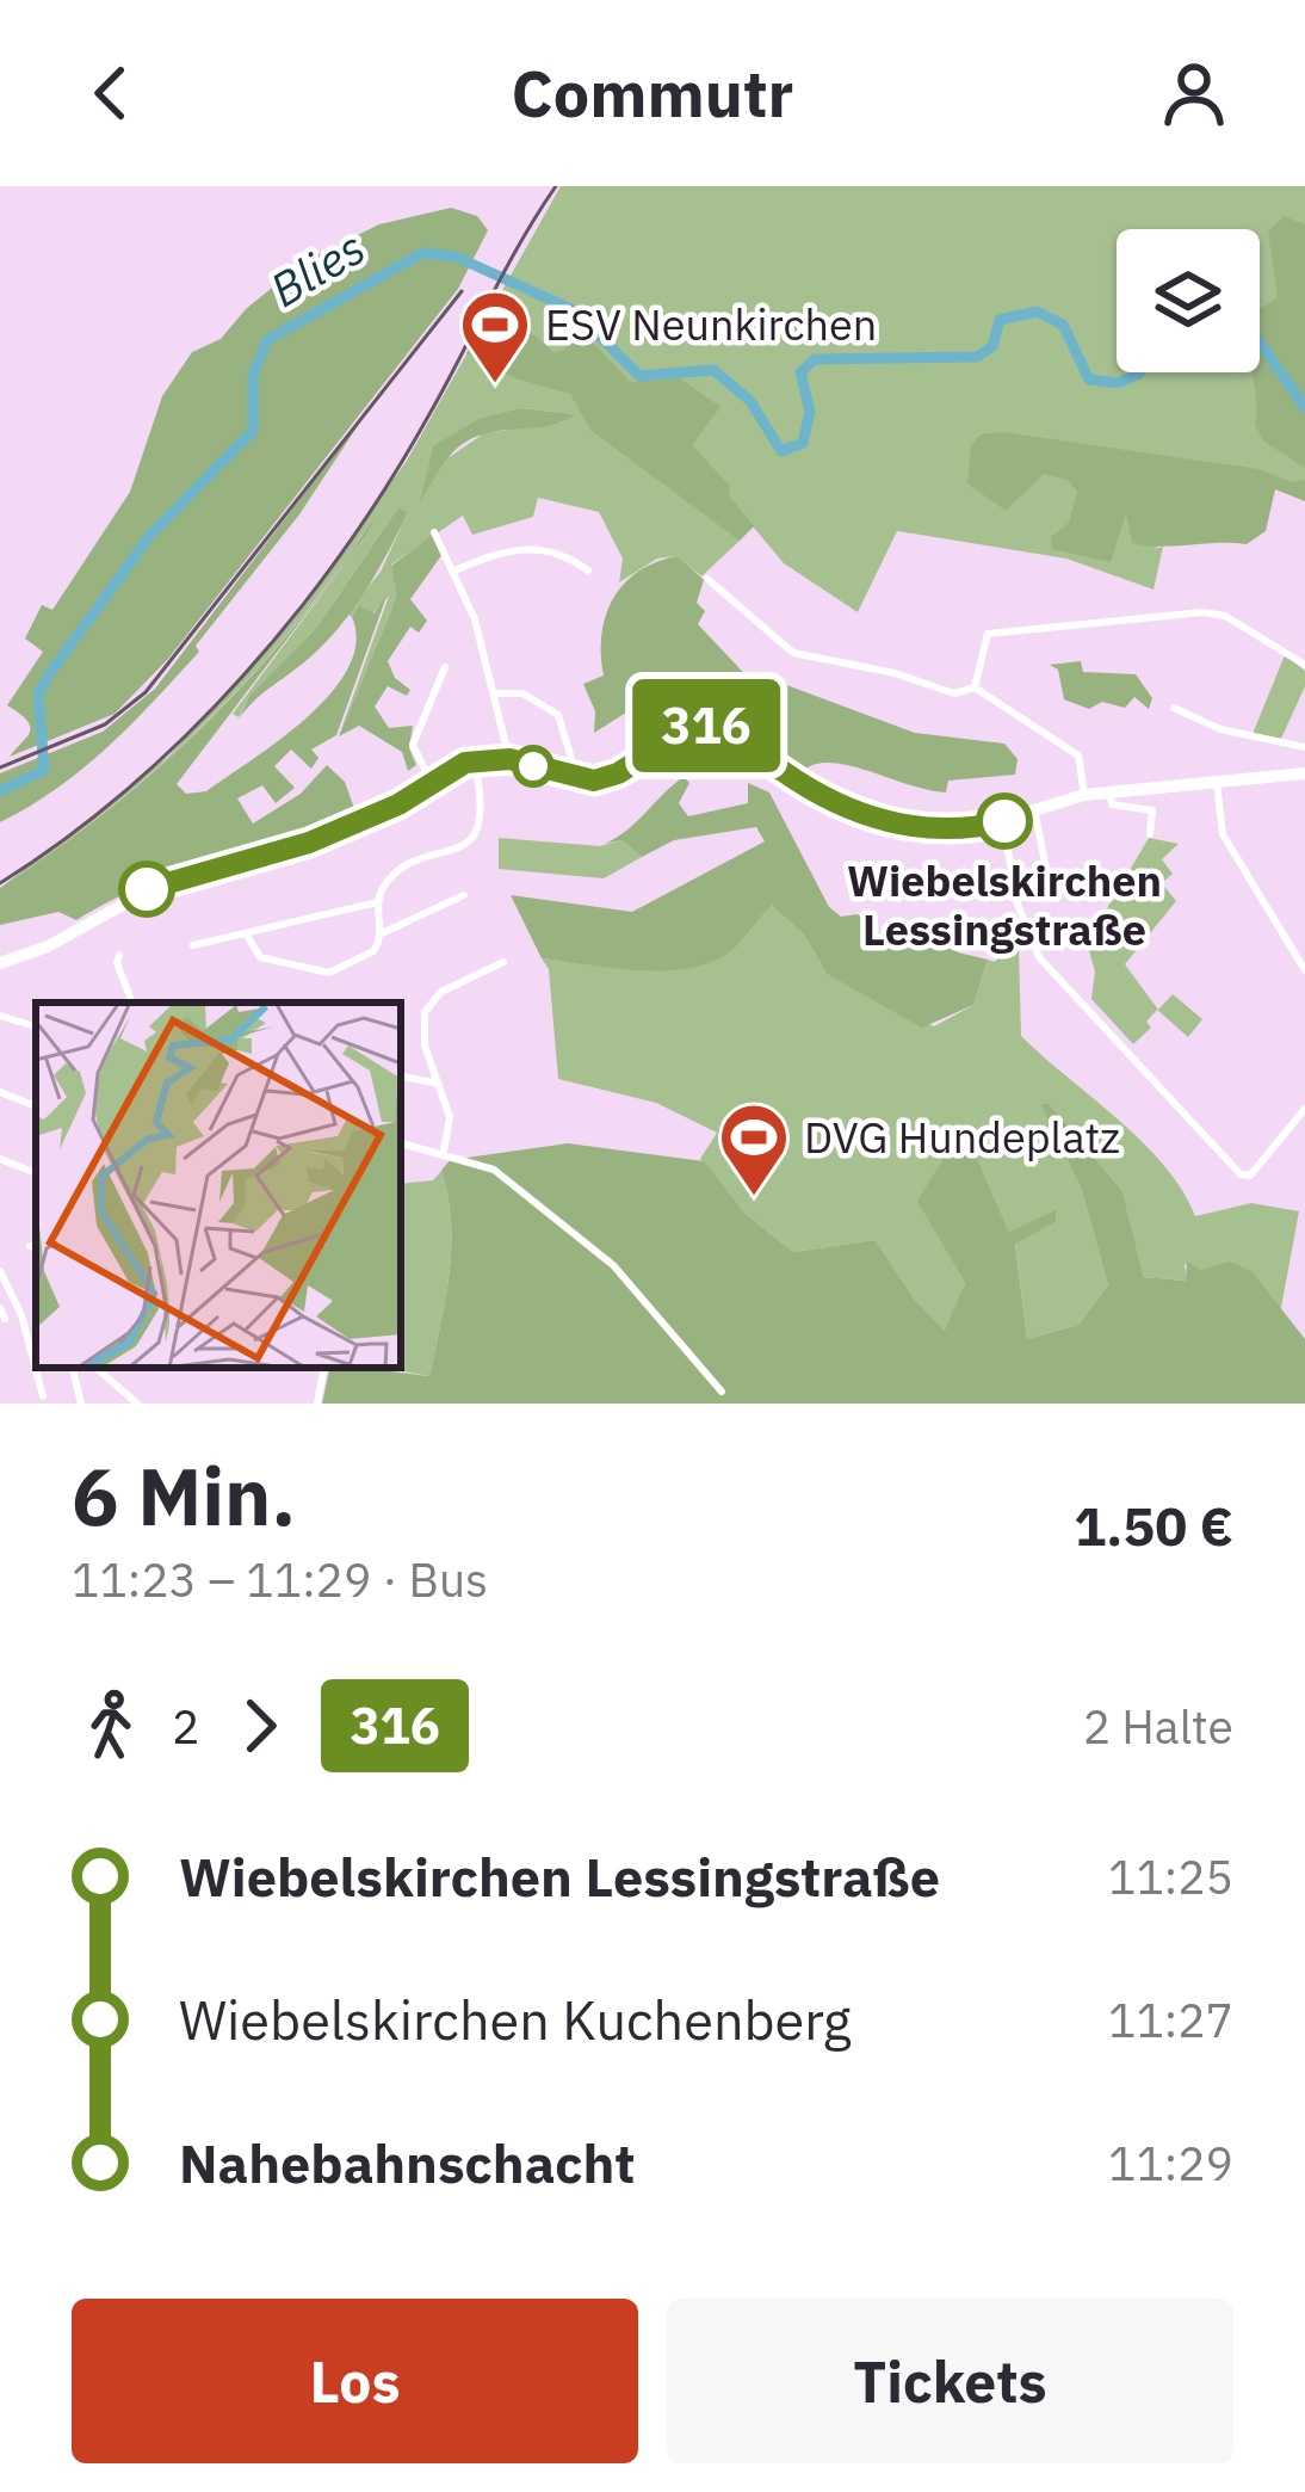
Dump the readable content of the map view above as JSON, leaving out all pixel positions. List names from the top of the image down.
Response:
{
  "water": ["Blies"],
  "places": {
    "sports": ["ESV Neunkirchen", "DVG Hundeplatz"],
    "other": ["Wiebelskirchen Lessingstraße"]
  },
  "lines": ["bus line 316"],
  "page": {
    "header": "Commutr",
    "on_map": "316",
    "heading": ["6 Min.", "11:23 – 11:29 · Bus", "1.50 €"],
    "legs": ["2", "316", "2 Halte"],
    "list": [
      {
        "name": "Wiebelskirchen Lessingstraße",
        "value": "11:25"
      },
      {
        "name": "Wiebelskirchen Kuchenberg",
        "value": "11:27"
      },
      {
        "name": "Nahebahnschacht",
        "value": "11:29"
      }
    ],
    "buttons": ["Los", "Tickets"]
  }
}
